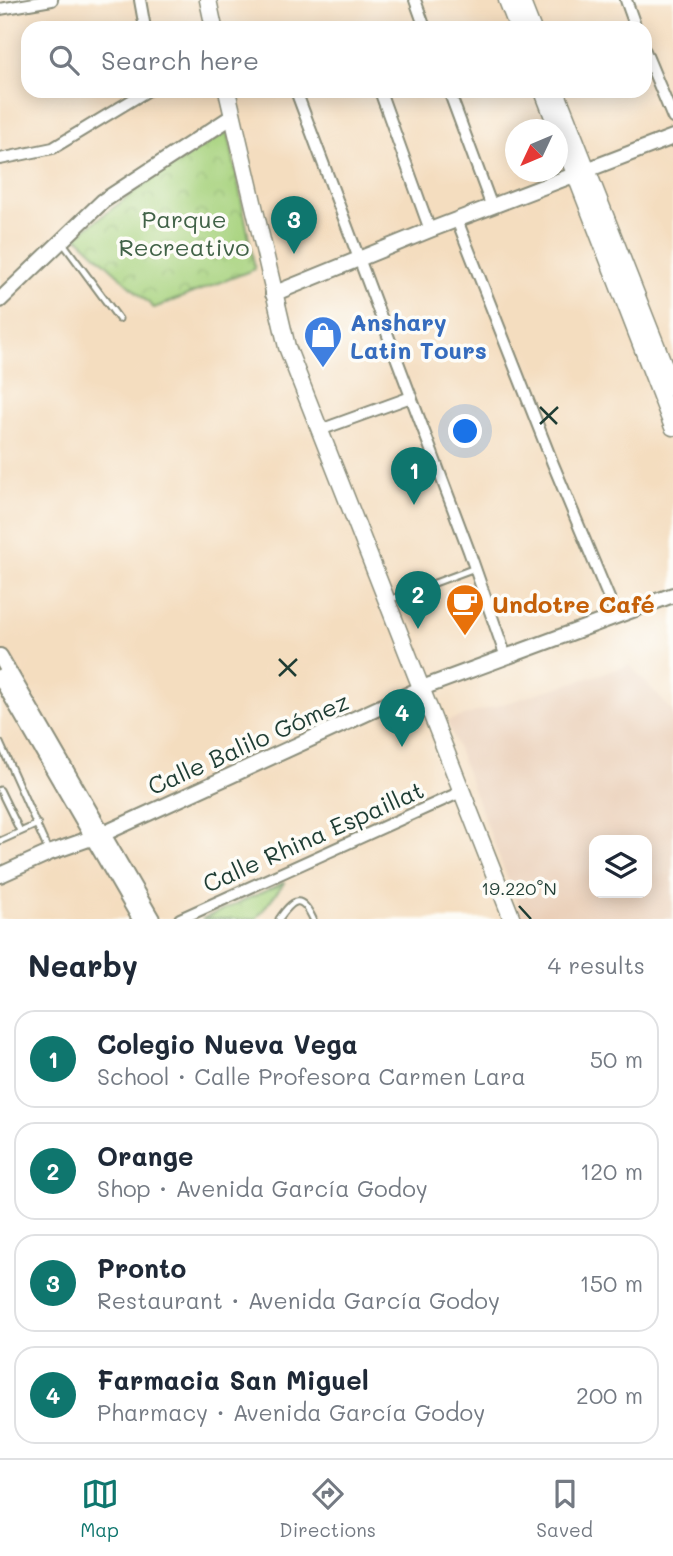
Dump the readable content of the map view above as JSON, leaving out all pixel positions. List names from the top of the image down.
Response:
{
  "streets": {
    "street": ["Calle Balilo Gómez", "Calle Rhina Espaillat"]
  },
  "parks": ["Parque Recreativo"],
  "places": {
    "shop": ["Anshary Latin Tours"],
    "cafe": ["Undotre Café"]
  },
  "north": "bottom left",
  "page": {
    "search": "Search here",
    "pins": [
      "3",
      "1",
      "2",
      "4"
    ],
    "heading": ["Nearby", "4 results"],
    "list": [
      {
        "mark": "1",
        "name": "Colegio Nueva Vega",
        "note": "School · Calle Profesora Carmen Lara",
        "value": "50 m"
      },
      {
        "mark": "2",
        "name": "Orange",
        "note": "Shop · Avenida García Godoy",
        "value": "120 m"
      },
      {
        "mark": "3",
        "name": "Pronto",
        "note": "Restaurant · Avenida García Godoy",
        "value": "150 m"
      },
      {
        "mark": "4",
        "name": "Farmacia San Miguel",
        "note": "Pharmacy · Avenida García Godoy",
        "value": "200 m"
      }
    ],
    "nav": ["Map", "Directions", "Saved"]
  },
  "coordinates": ["19.220°N"]
}
